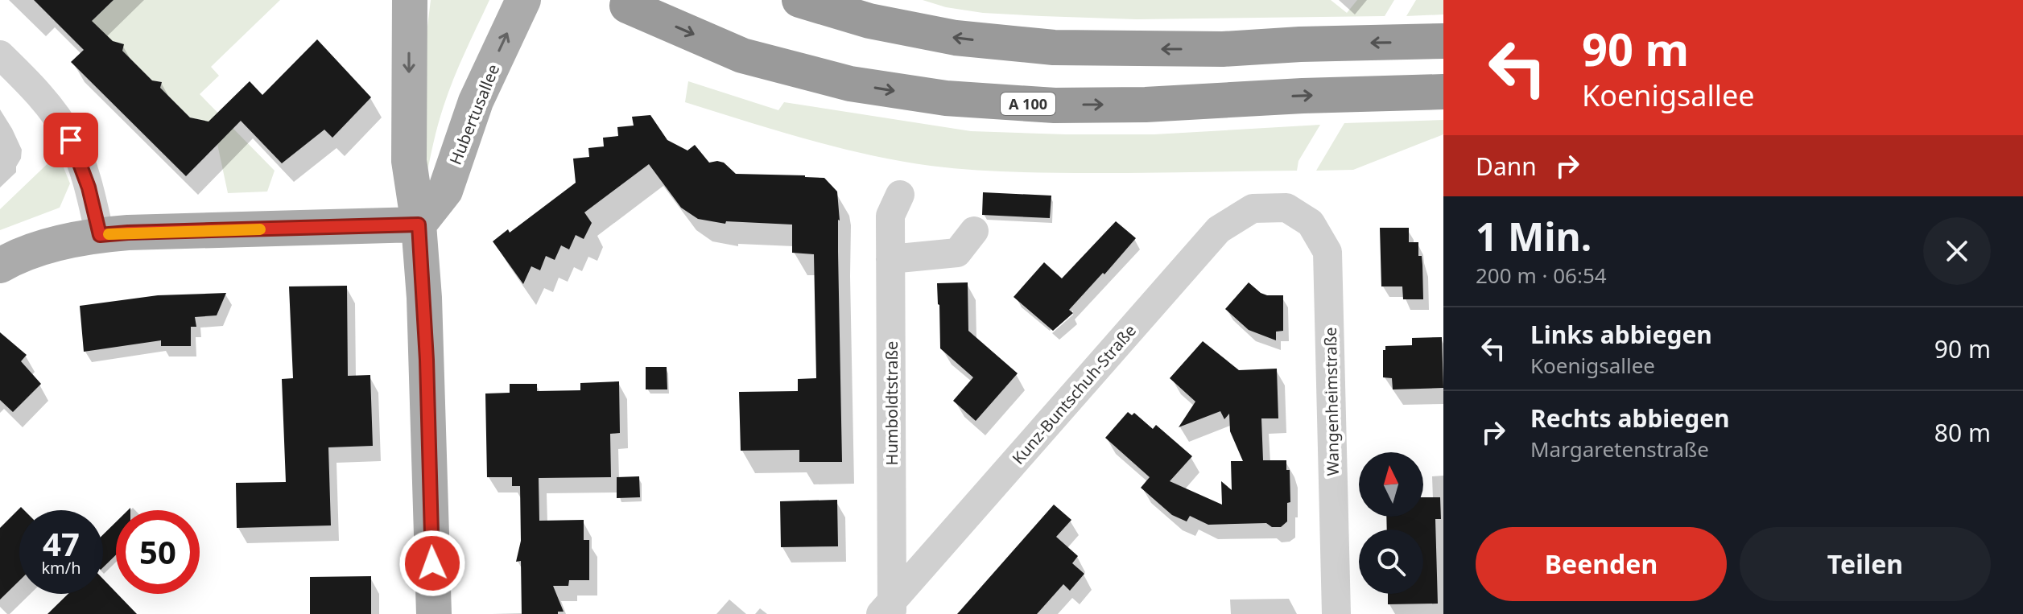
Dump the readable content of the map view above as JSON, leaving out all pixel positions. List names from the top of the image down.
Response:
{
  "streets": {
    "highway": ["A 100"],
    "main road": ["Hubertusallee"],
    "street": ["Kunz-Buntschuh-Straße", "Wangenheimstraße", "Humboldtstraße"]
  },
  "crossings": [
    ["Kunz-Buntschuh-Straße", "Wangenheimstraße"],
    ["Kunz-Buntschuh-Straße", "Humboldtstraße"]
  ],
  "one_way": ["Hubertusallee"],
  "north": "top",
  "page": {
    "turn": ["90 m", "Koenigsallee"],
    "then": "Dann",
    "heading": ["1 Min.", "200 m · 06:54"],
    "list": [
      {
        "name": "Links abbiegen",
        "note": "Koenigsallee",
        "value": "90 m"
      },
      {
        "name": "Rechts abbiegen",
        "note": "Margaretenstraße",
        "value": "80 m"
      }
    ],
    "speed": "47 km/h",
    "limit": "50",
    "buttons": ["Beenden", "Teilen"]
  }
}
